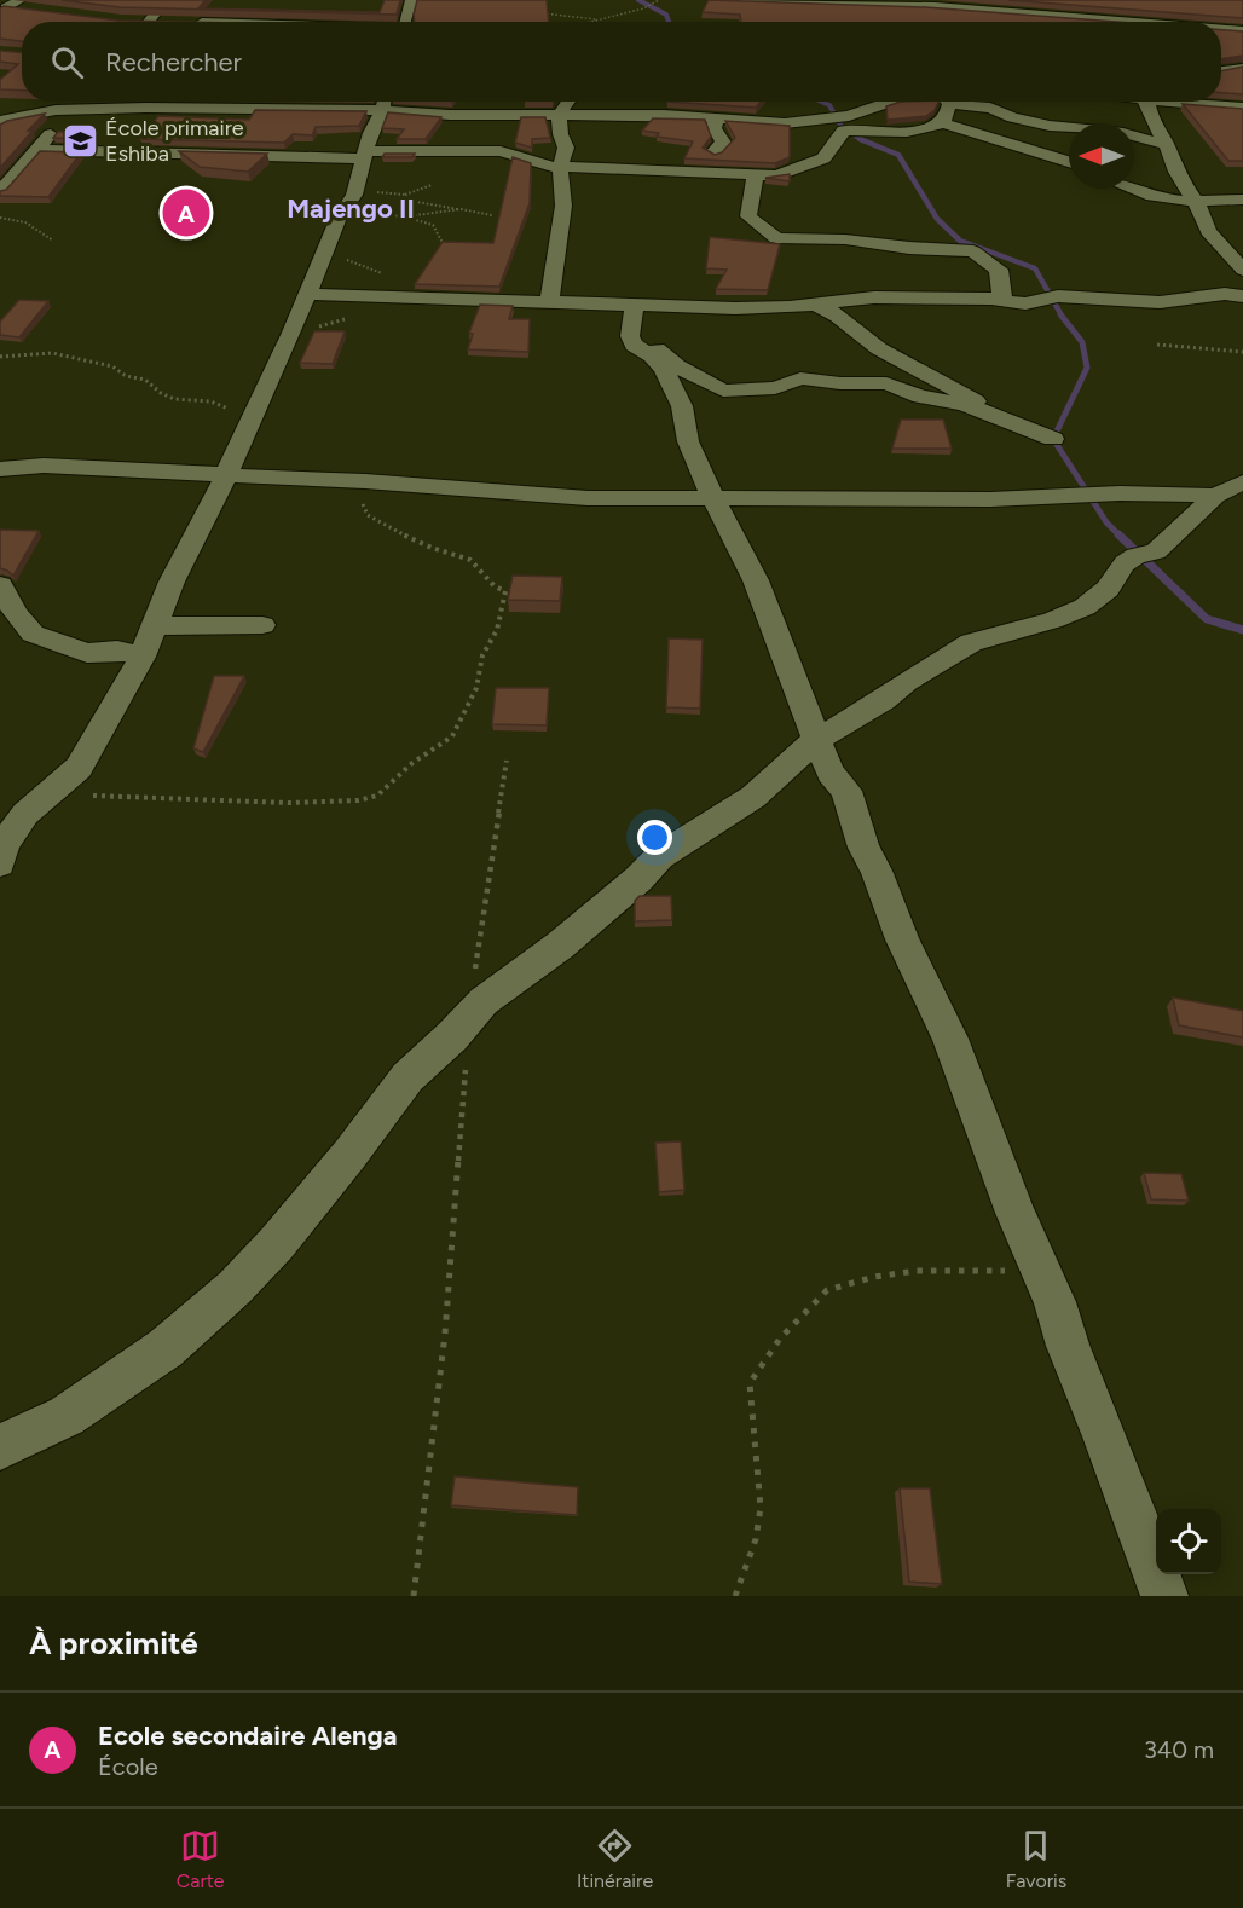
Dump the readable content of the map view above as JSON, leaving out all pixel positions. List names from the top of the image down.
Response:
{
  "districts": ["Majengo II"],
  "places": {
    "school or university": ["École primaire Eshiba"]
  },
  "north": "left",
  "page": {
    "search": "Rechercher",
    "pins": "A",
    "heading": "À proximité",
    "list": [
      {
        "mark": "A",
        "name": "Ecole secondaire Alenga",
        "note": "École",
        "value": "340 m"
      }
    ],
    "nav": ["Carte", "Itinéraire", "Favoris"]
  }
}
